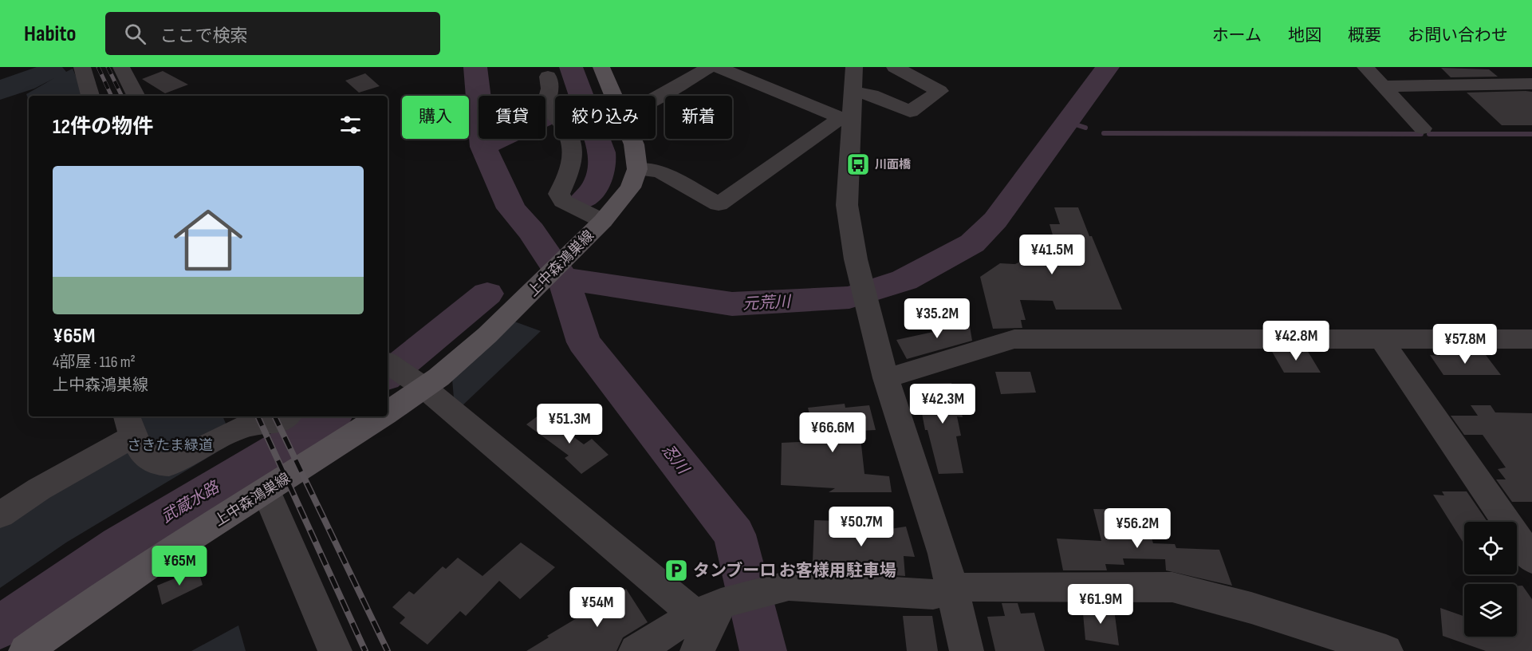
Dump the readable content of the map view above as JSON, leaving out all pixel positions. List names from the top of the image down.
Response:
{
  "streets": {
    "main road": ["上中森鴻巣線"]
  },
  "water": ["元荒川", "忍川", "武蔵水路"],
  "parks": ["さきたま緑道"],
  "places": {
    "bus stop": ["川面橋"],
    "parking": ["タンブーロ お客様用駐車場"]
  },
  "page": {
    "header": "Habito",
    "search": "ここで検索",
    "nav": [
      "ホーム",
      "地図",
      "概要",
      "お問い合わせ"
    ],
    "chip": [
      "購入",
      "賃貸",
      "絞り込み",
      "新着"
    ],
    "heading": "12件の物件",
    "list": [
      {
        "name": "¥65M",
        "note": "4部屋 · 116 m² · 上中森鴻巣線"
      }
    ],
    "price": [
      "¥41.5M",
      "¥35.2M",
      "¥42.8M",
      "¥57.8M",
      "¥42.3M",
      "¥51.3M",
      "¥66.6M",
      "¥50.7M",
      "¥56.2M",
      "¥65M",
      "¥61.9M",
      "¥54M"
    ]
  }
}
